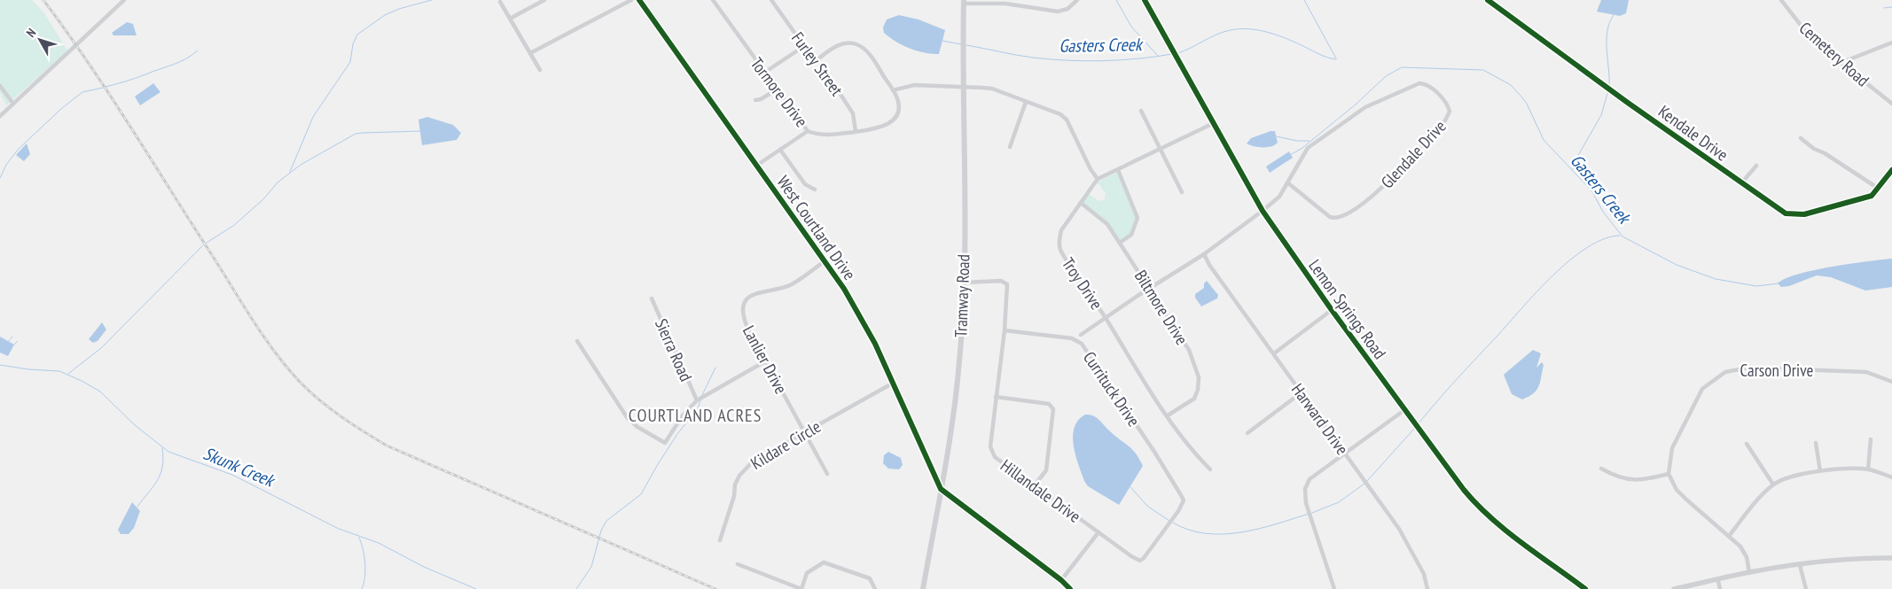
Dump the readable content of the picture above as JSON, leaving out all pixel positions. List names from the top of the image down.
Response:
{
  "streets": {
    "main road": ["Tramway Road"],
    "street": [
      "Cemetery Road",
      "Furley Street",
      "Tormore Drive",
      "Kendale Drive",
      "Glendale Drive",
      "West Courtland Drive",
      "Troy Drive",
      "Biltmore Drive",
      "Lemon Springs Road",
      "Sierra Road",
      "Lanlier Drive",
      "Carson Drive",
      "Currituck Drive",
      "Harward Drive",
      "Kildare Circle",
      "Hillandale Drive"
    ]
  },
  "crossings": [
    ["Furley Street", "Tormore Drive"],
    ["Glendale Drive", "Troy Drive"],
    ["Glendale Drive", "Biltmore Drive"],
    ["Glendale Drive", "Lemon Springs Road"],
    ["Glendale Drive", "Harward Drive"],
    ["West Courtland Drive", "Tramway Road"],
    ["West Courtland Drive", "Lanlier Drive"],
    ["West Courtland Drive", "Kildare Circle"],
    ["Troy Drive", "Biltmore Drive"],
    ["Tramway Road", "Hillandale Drive"],
    ["Lanlier Drive", "Kildare Circle"],
    ["Currituck Drive", "Hillandale Drive"]
  ],
  "districts": ["COURTLAND ACRES"],
  "water": ["Gasters Creek", "Skunk Creek"],
  "north": "top left"
}
